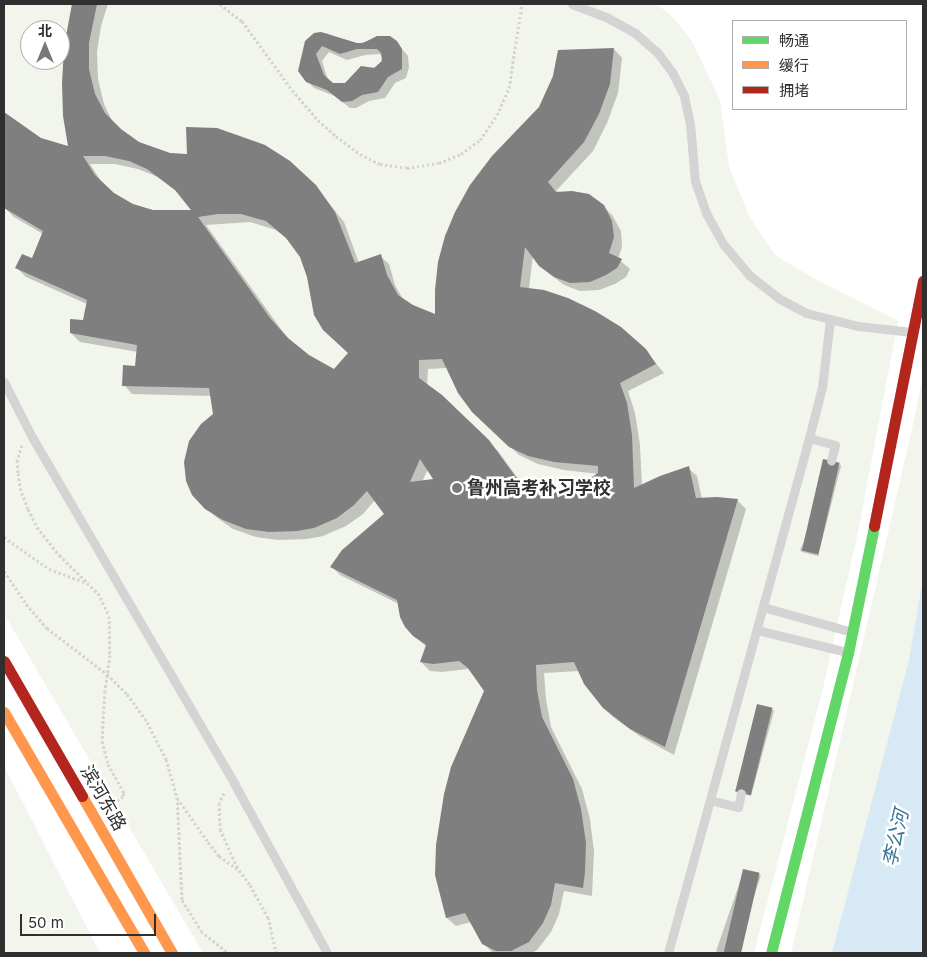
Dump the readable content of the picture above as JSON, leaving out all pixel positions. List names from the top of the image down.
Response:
{
  "streets": {
    "street": ["滨河东路"]
  },
  "water": ["李公河"],
  "places": ["鲁州高考补习学校"],
  "legend": ["畅通", "缓行", "拥堵"],
  "scale_bar": "50 m",
  "north": "top"
}
